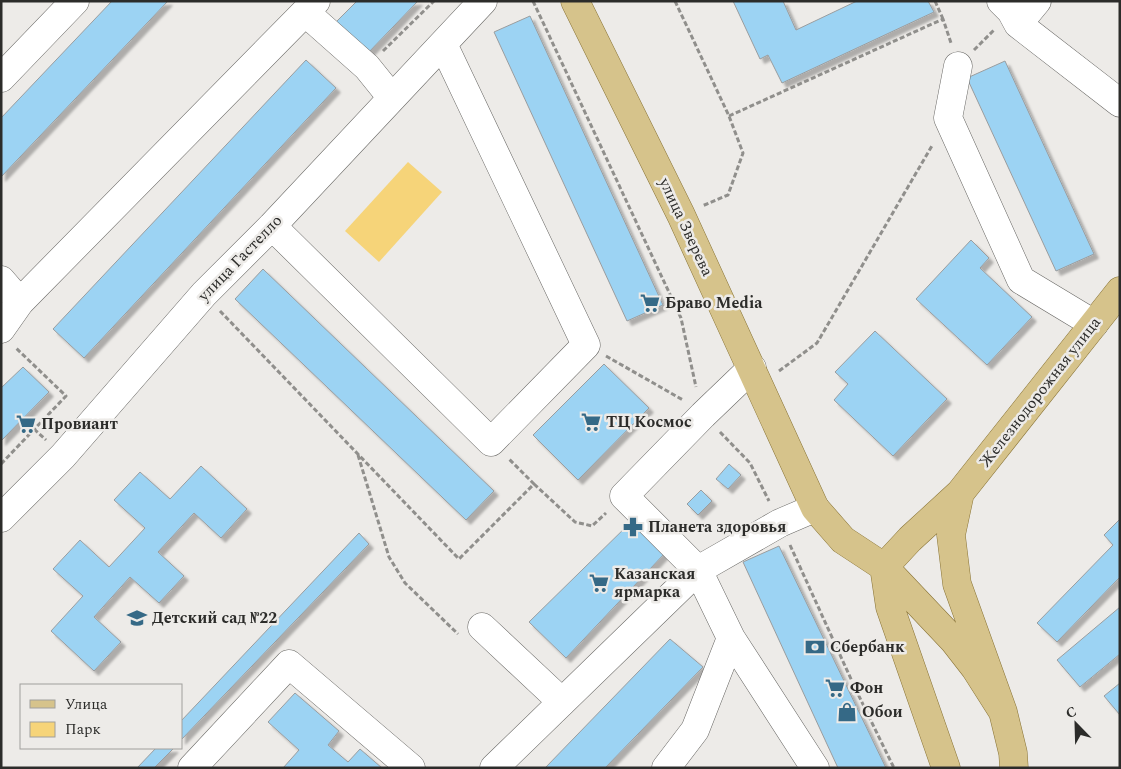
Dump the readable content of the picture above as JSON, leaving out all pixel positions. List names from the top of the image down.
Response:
{
  "streets": {
    "main road": ["улица Зверева", "Железнодорожная улица"],
    "street": ["улица Гастелло"]
  },
  "crossings": [
    ["улица Зверева", "Железнодорожная улица"]
  ],
  "places": {
    "supermarket": [
      "Браво Media",
      "ТЦ Космос",
      "Провиант",
      "Казанская ярмарка",
      "Фон"
    ],
    "pharmacy": ["Планета здоровья"],
    "school or university": ["Детский сад №22"],
    "bank": ["Сбербанк"],
    "shop": ["Обои"]
  },
  "legend": ["Улица", "Парк"],
  "north": "top left"
}
